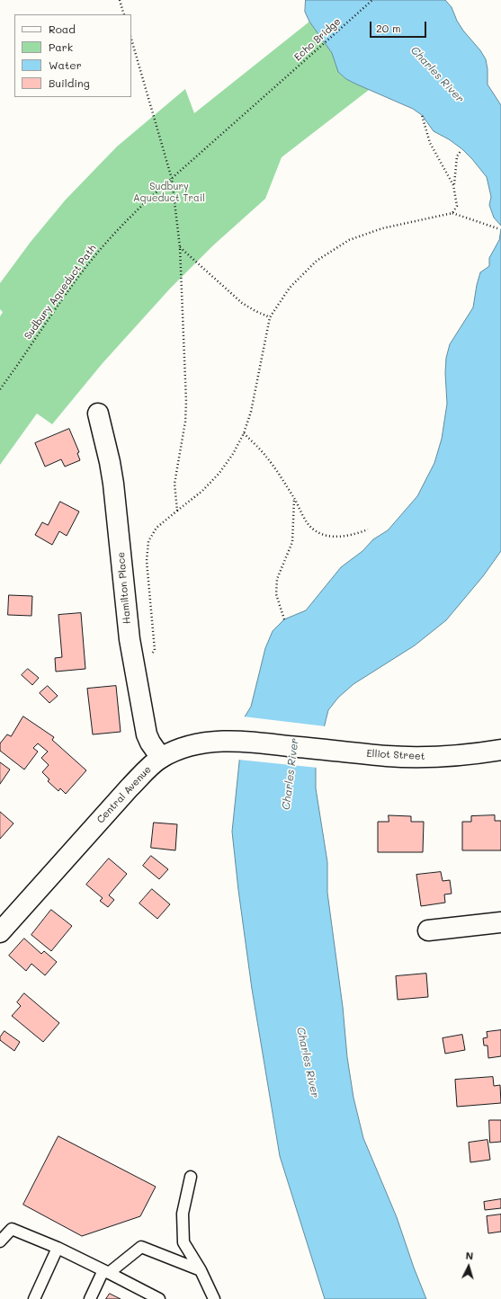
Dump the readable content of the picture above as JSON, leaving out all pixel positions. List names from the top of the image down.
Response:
{
  "streets": {
    "main road": ["Hamilton Place", "Elliot Street", "Central Avenue"],
    "path": ["Echo Bridge", "Sudbury Aqueduct Path"]
  },
  "crossings": [
    ["Echo Bridge", "Sudbury Aqueduct Path"],
    ["Hamilton Place", "Central Avenue"],
    ["Elliot Street", "Central Avenue"]
  ],
  "water": ["Charles River"],
  "parks": ["Sudbury Aqueduct Trail"],
  "legend": [
    "Road",
    "Park",
    "Water",
    "Building"
  ],
  "scale_bar": "20 m",
  "north": "top"
}
